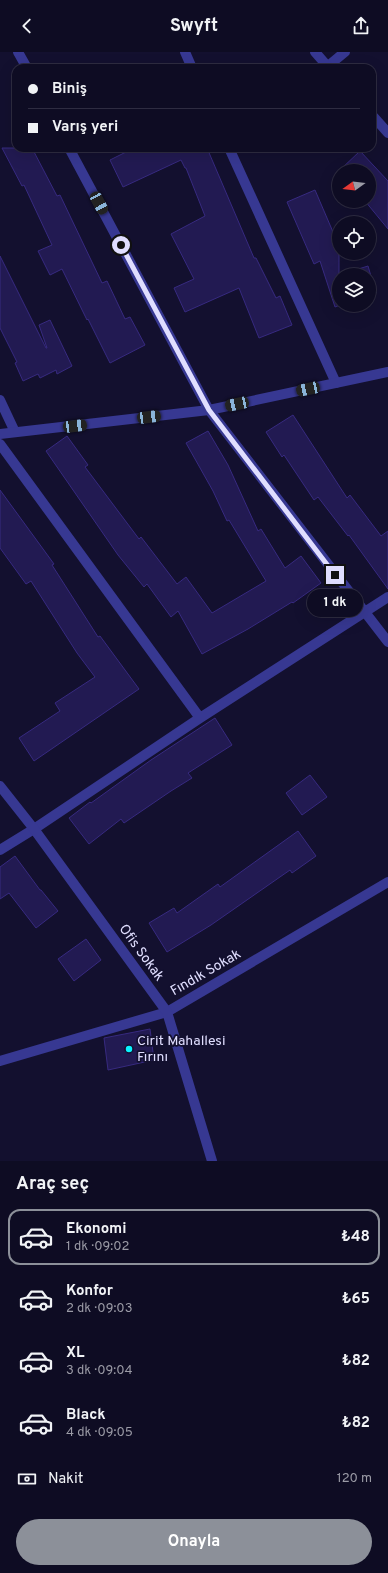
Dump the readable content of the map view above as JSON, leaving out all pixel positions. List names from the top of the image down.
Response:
{
  "streets": {
    "street": ["Ofis Sokak", "Fındık Sokak"]
  },
  "crossings": [
    ["Ofis Sokak", "Fındık Sokak"]
  ],
  "places": ["Cirit Mahallesi Fırını"],
  "north": "left",
  "page": {
    "header": "Swyft",
    "banner": ["Biniş", "Varış yeri"],
    "bubble": "1 dk",
    "heading": "Araç seç",
    "list": [
      {
        "name": "Ekonomi",
        "note": "1 dk · 09:02",
        "value": "₺48"
      },
      {
        "name": "Konfor",
        "note": "2 dk · 09:03",
        "value": "₺65"
      },
      {
        "name": "XL",
        "note": "3 dk · 09:04",
        "value": "₺82"
      },
      {
        "name": "Black",
        "note": "4 dk · 09:05",
        "value": "₺82"
      }
    ],
    "pay": ["Nakit", "120 m"],
    "buttons": "Onayla"
  }
}
